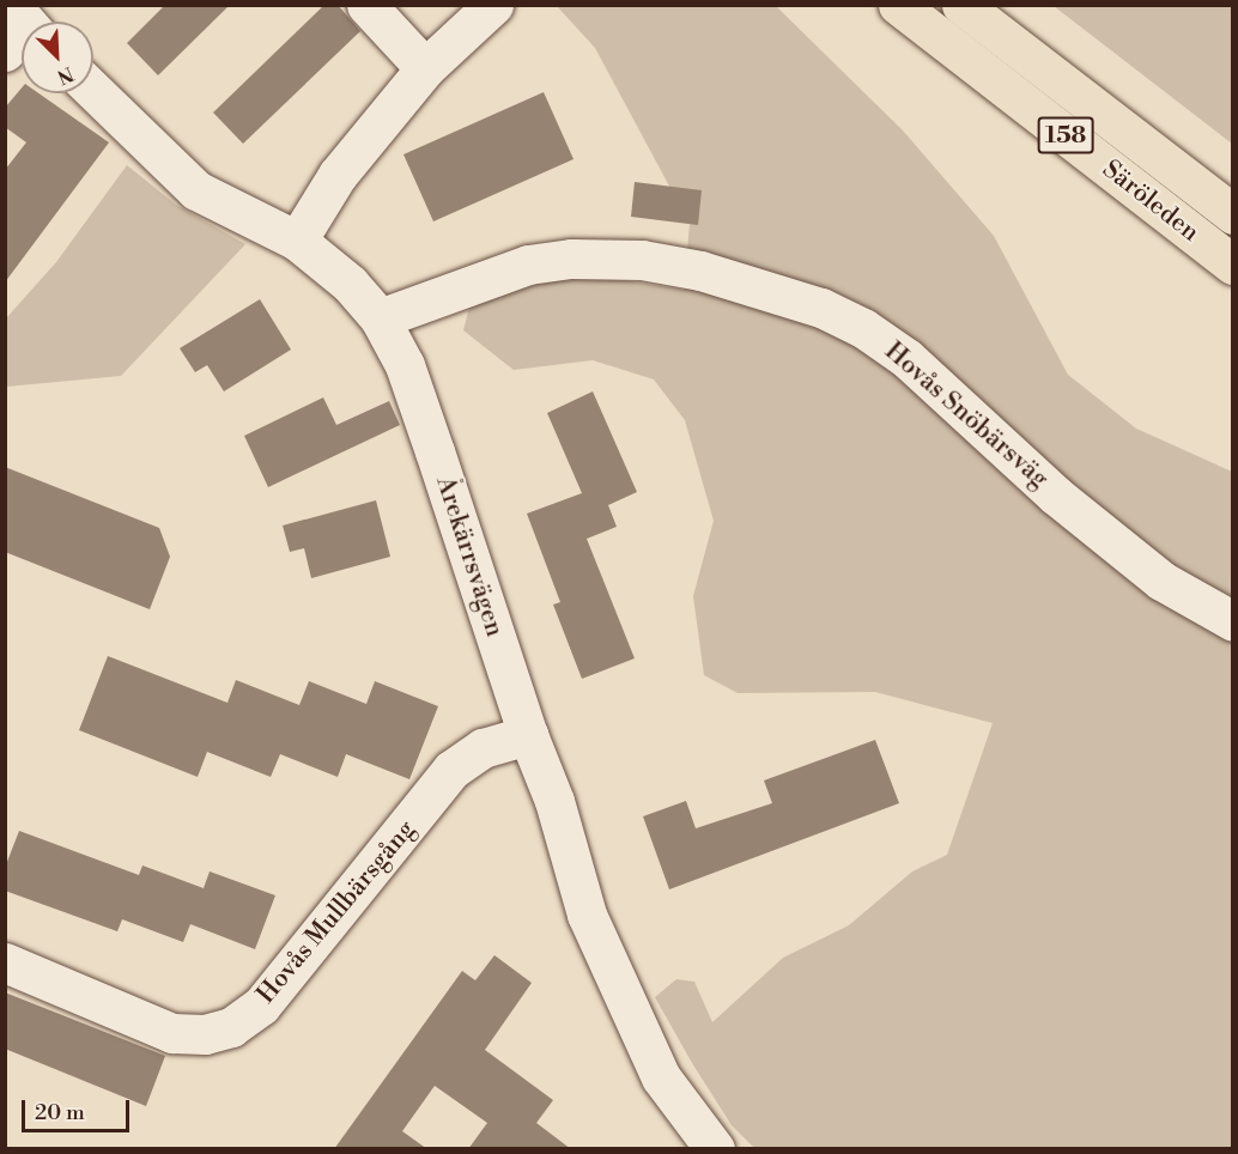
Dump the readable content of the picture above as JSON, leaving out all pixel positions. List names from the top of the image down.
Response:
{
  "streets": {
    "main road": ["158", "Säröleden"],
    "street": ["Hovås Snöbärsväg", "Årekärrsvägen", "Hovås Mullbärsgång"]
  },
  "crossings": [
    ["Hovås Snöbärsväg", "Årekärrsvägen"],
    ["Årekärrsvägen", "Hovås Mullbärsgång"]
  ],
  "scale_bar": "20 m",
  "north": "bottom right"
}
